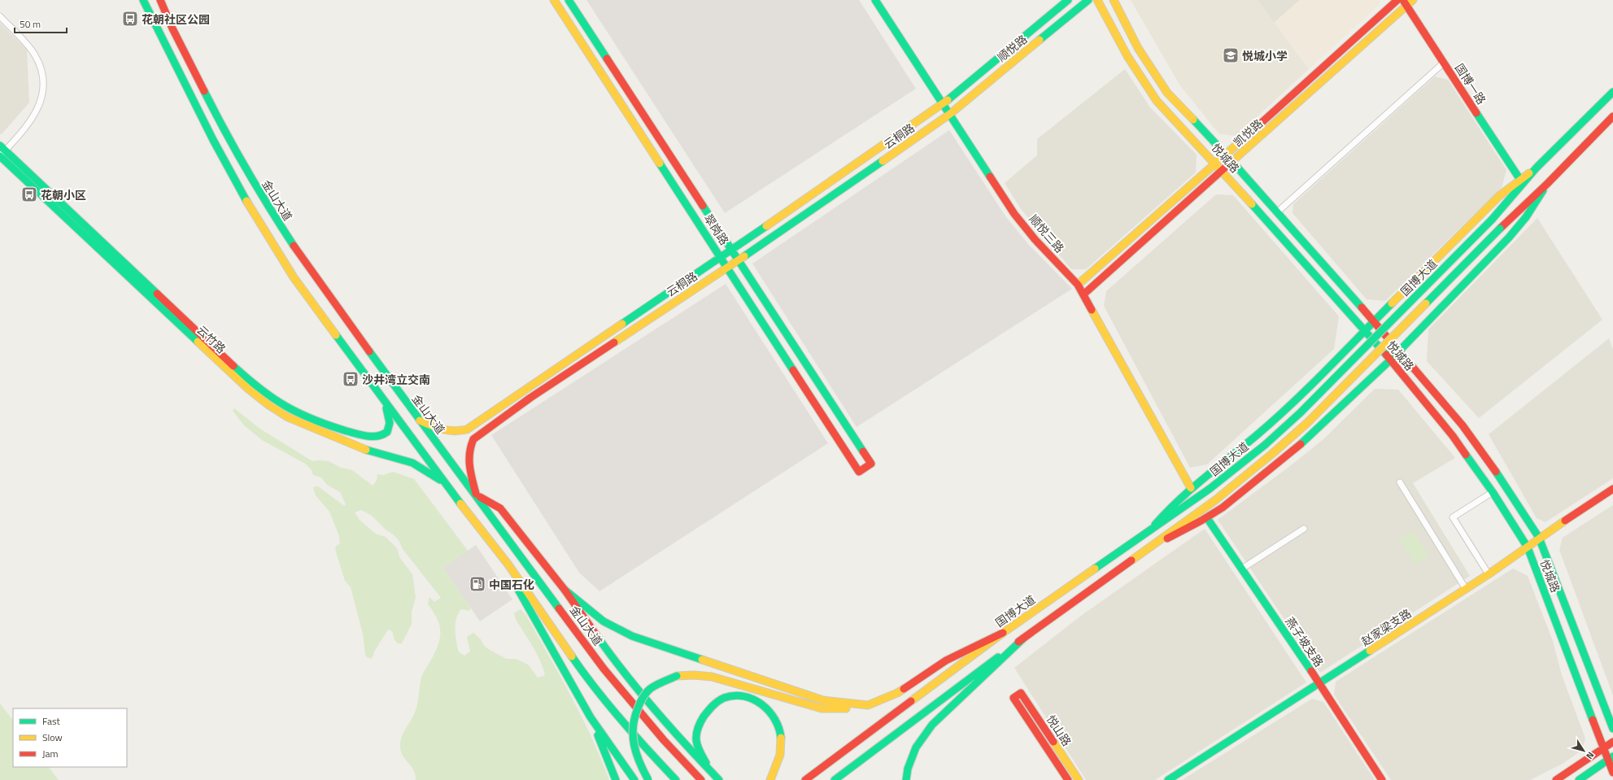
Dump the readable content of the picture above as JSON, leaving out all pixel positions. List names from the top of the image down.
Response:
{
  "streets": {
    "main road": [
      "顺悦路",
      "国博一路",
      "凯悦路",
      "云桐路",
      "悦城路",
      "金山大道",
      "翠岗路",
      "顺悦三路",
      "国博大道",
      "云竹路",
      "赵家梁支路",
      "燕子坡支路",
      "悦山路"
    ]
  },
  "crossings": [
    ["顺悦路", "云桐路"],
    ["顺悦路", "顺悦三路"],
    ["国博一路", "凯悦路"],
    ["凯悦路", "悦城路"],
    ["凯悦路", "顺悦三路"],
    ["云桐路", "金山大道"],
    ["云桐路", "翠岗路"],
    ["云桐路", "顺悦三路"],
    ["悦城路", "赵家梁支路"],
    ["赵家梁支路", "燕子坡支路"]
  ],
  "places": {
    "bus stop": ["花朝社区公园", "花朝小区", "沙井湾立交南"],
    "school or university": ["悦城小学"],
    "fuel station": ["中国石化"]
  },
  "legend": ["Fast", "Slow", "Jam"],
  "scale_bar": "50 m",
  "north": "bottom right"
}
